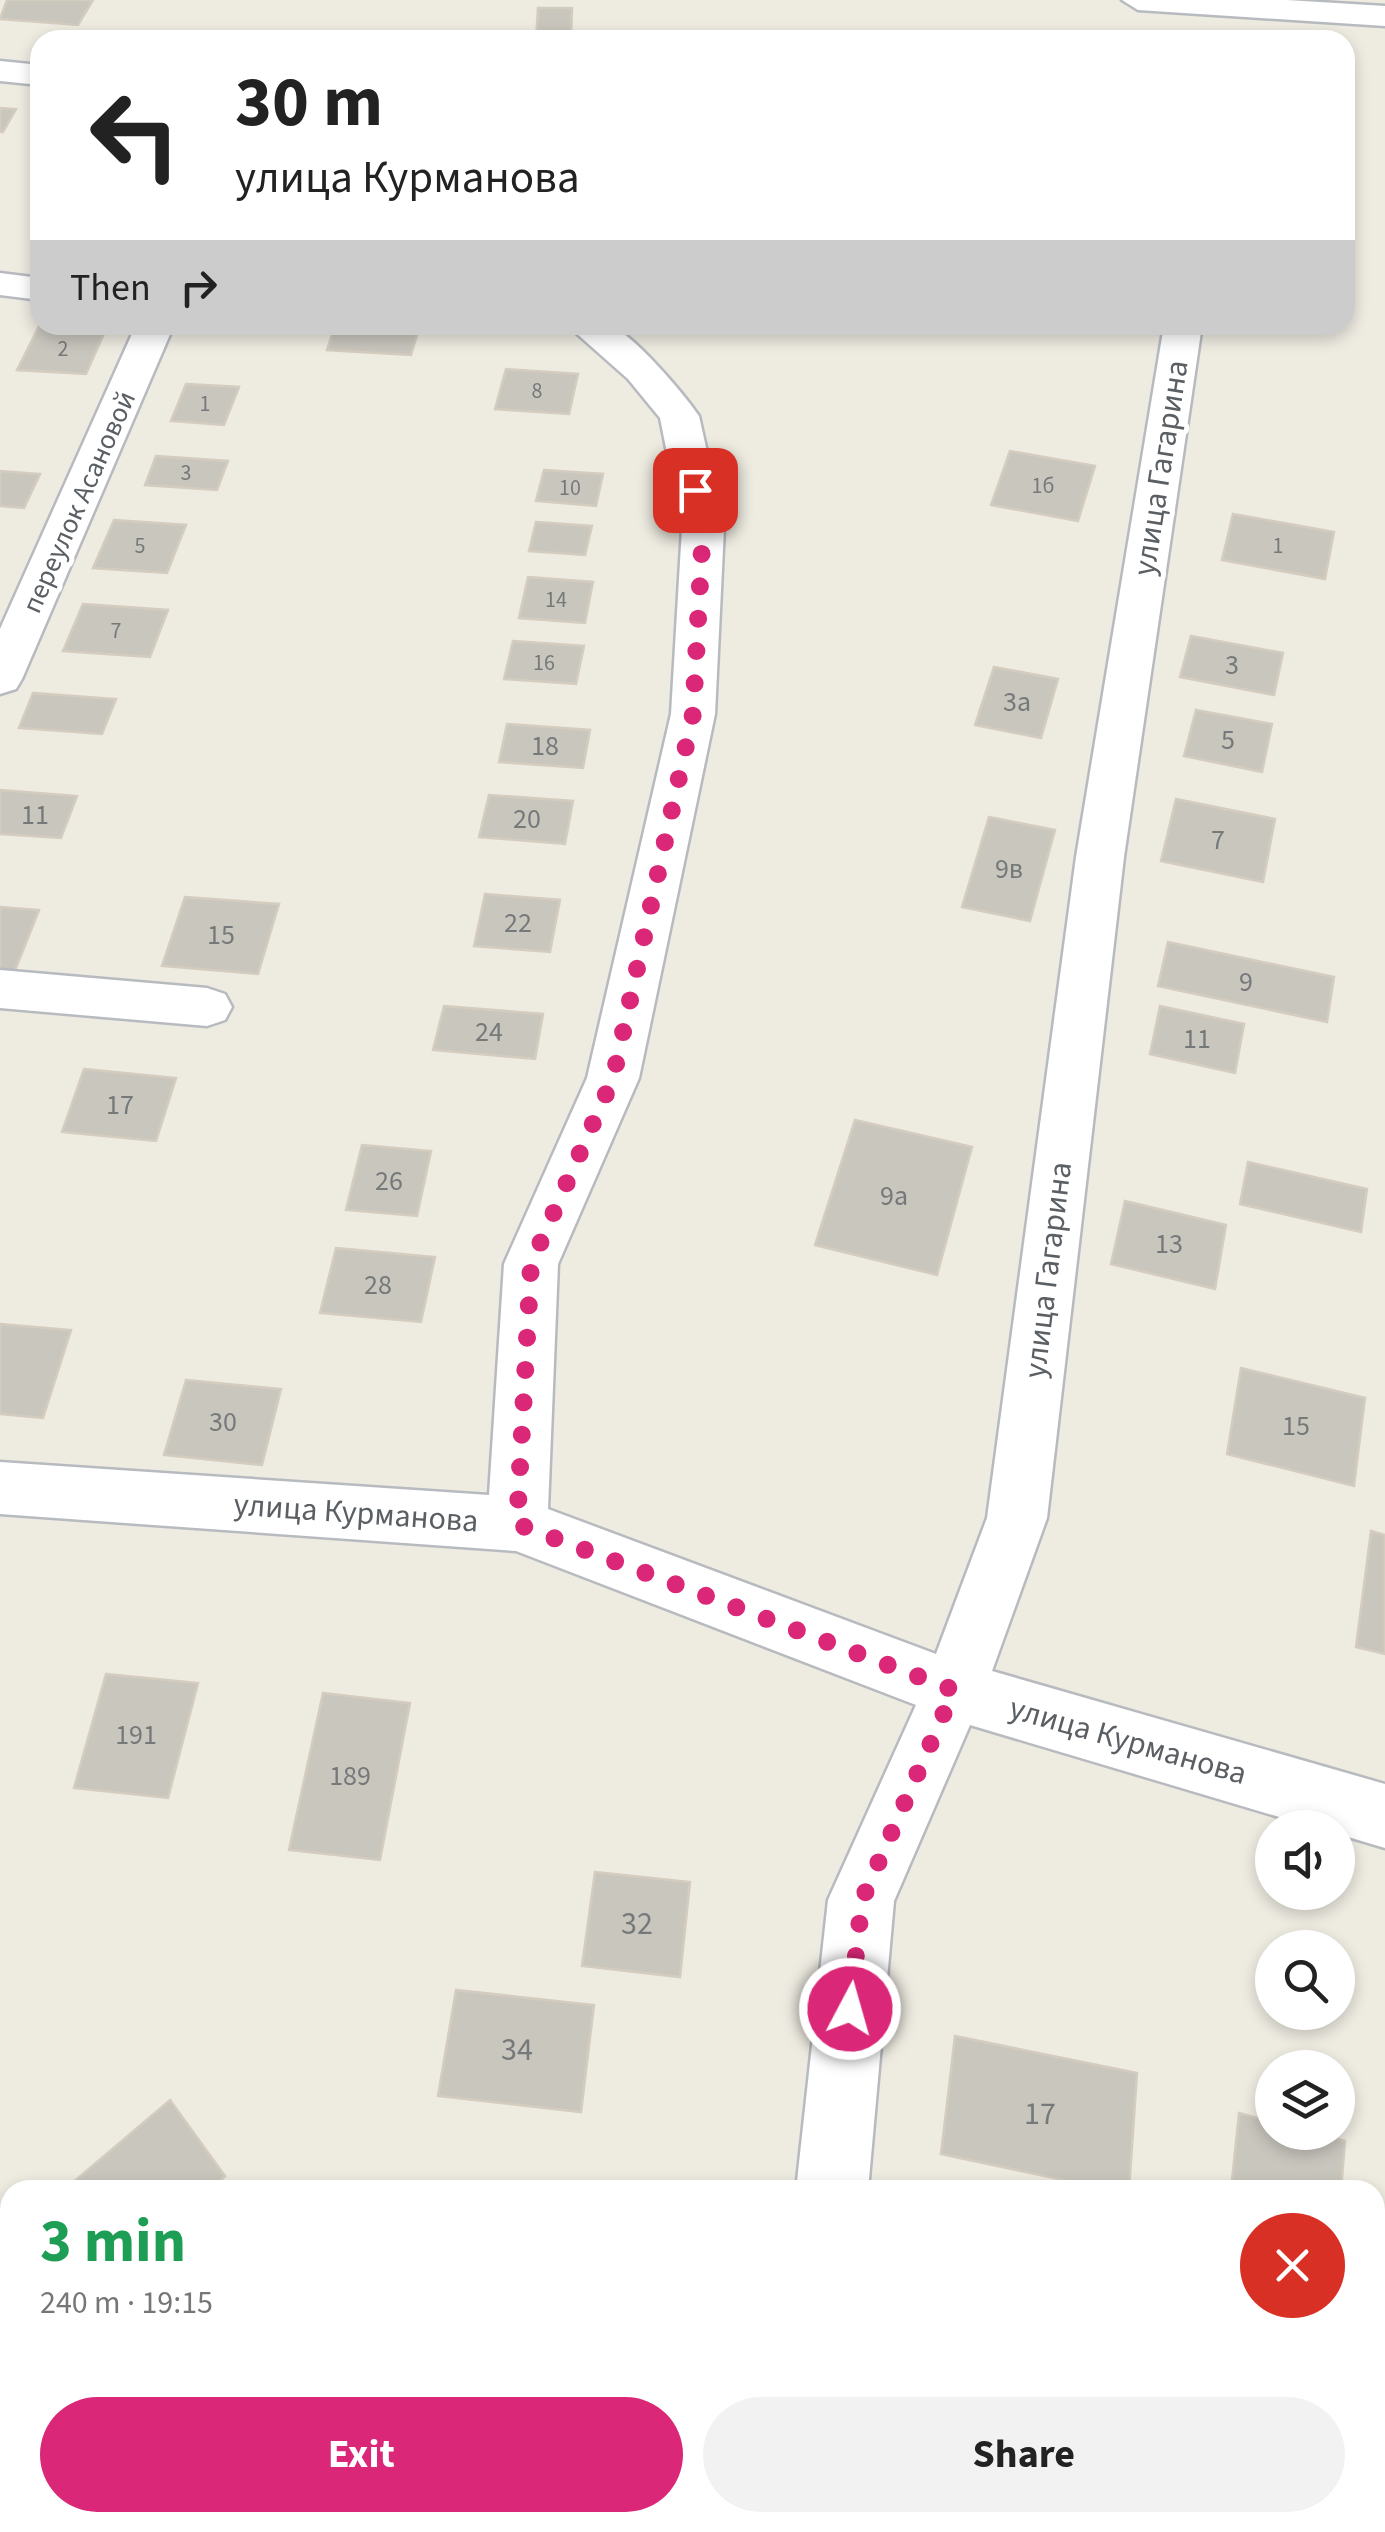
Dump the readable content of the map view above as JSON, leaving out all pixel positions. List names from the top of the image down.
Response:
{
  "streets": {
    "street": ["улица Гагарина", "переулок Асановой", "улица Курманова"]
  },
  "crossings": [
    ["улица Гагарина", "улица Курманова"]
  ],
  "house_numbers": [
    "2",
    "8",
    "1",
    "3",
    "1б",
    "10",
    "5",
    "1",
    "14",
    "7",
    "16",
    "3",
    "3а",
    "5",
    "18",
    "11",
    "20",
    "7",
    "9в",
    "22",
    "15",
    "9",
    "24",
    "11",
    "17",
    "26",
    "9а",
    "13",
    "28",
    "30",
    "15",
    "191",
    "189",
    "32",
    "34",
    "17"
  ],
  "page": {
    "turn": ["30 m", "улица Курманова"],
    "then": "Then",
    "heading": ["3 min", "240 m · 19:15"],
    "buttons": ["Exit", "Share"]
  }
}
